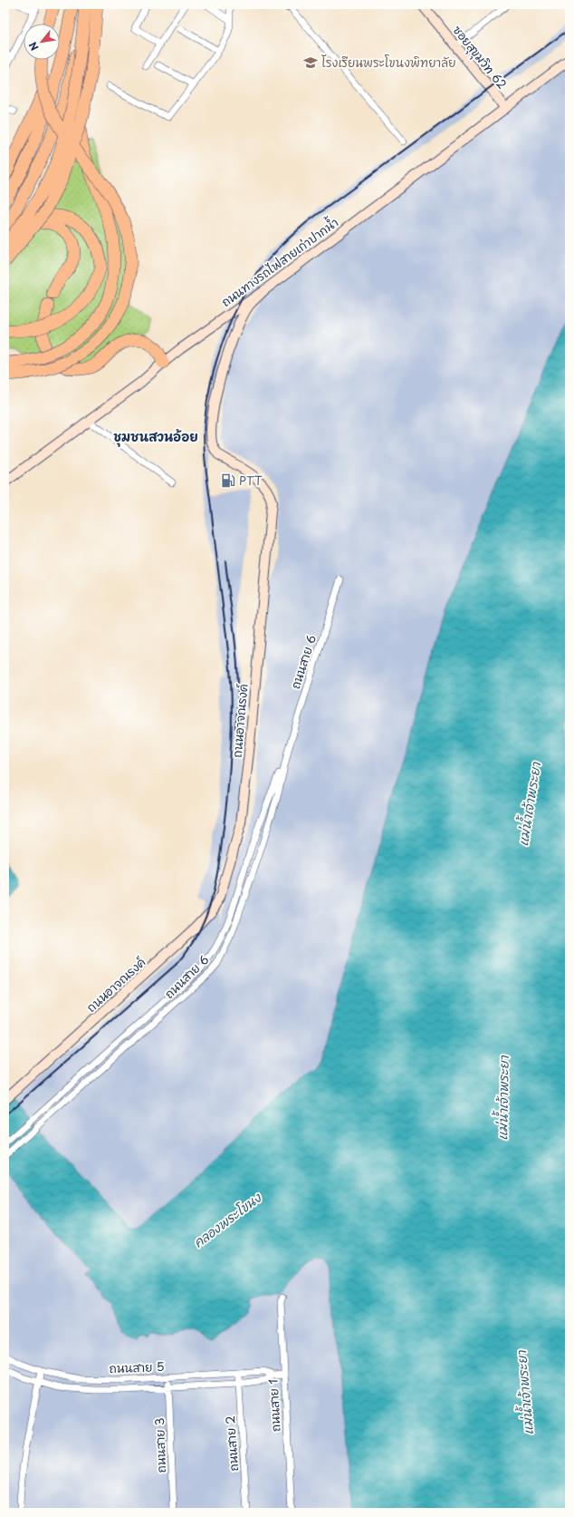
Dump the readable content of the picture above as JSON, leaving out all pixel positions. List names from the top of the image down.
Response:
{
  "streets": {
    "street": [
      "ซอยสุขุมวิท 62",
      "ถนนทางรถไฟสายเก่าปากน้ำ",
      "ถนนสาย 6",
      "ถนนอาจณรงค์",
      "ถนนสาย 5",
      "ถนนสาย 1",
      "ถนนสาย 2",
      "ถนนสาย 3"
    ]
  },
  "crossings": [
    ["ซอยสุขุมวิท 62", "ถนนทางรถไฟสายเก่าปากน้ำ"],
    ["ถนนทางรถไฟสายเก่าปากน้ำ", "ถนนอาจณรงค์"],
    ["ถนนสาย 5", "ถนนสาย 1"],
    ["ถนนสาย 5", "ถนนสาย 2"],
    ["ถนนสาย 5", "ถนนสาย 3"]
  ],
  "districts": ["ชุมชนสวนอ้อย"],
  "water": ["แม่น้ำเจ้าพระยา", "คลองพระโขนง"],
  "places": {
    "school or university": ["โรงเรียนพระโขนงพิทยาลัย"],
    "fuel station": ["PTT"]
  },
  "north": "bottom left"
}
